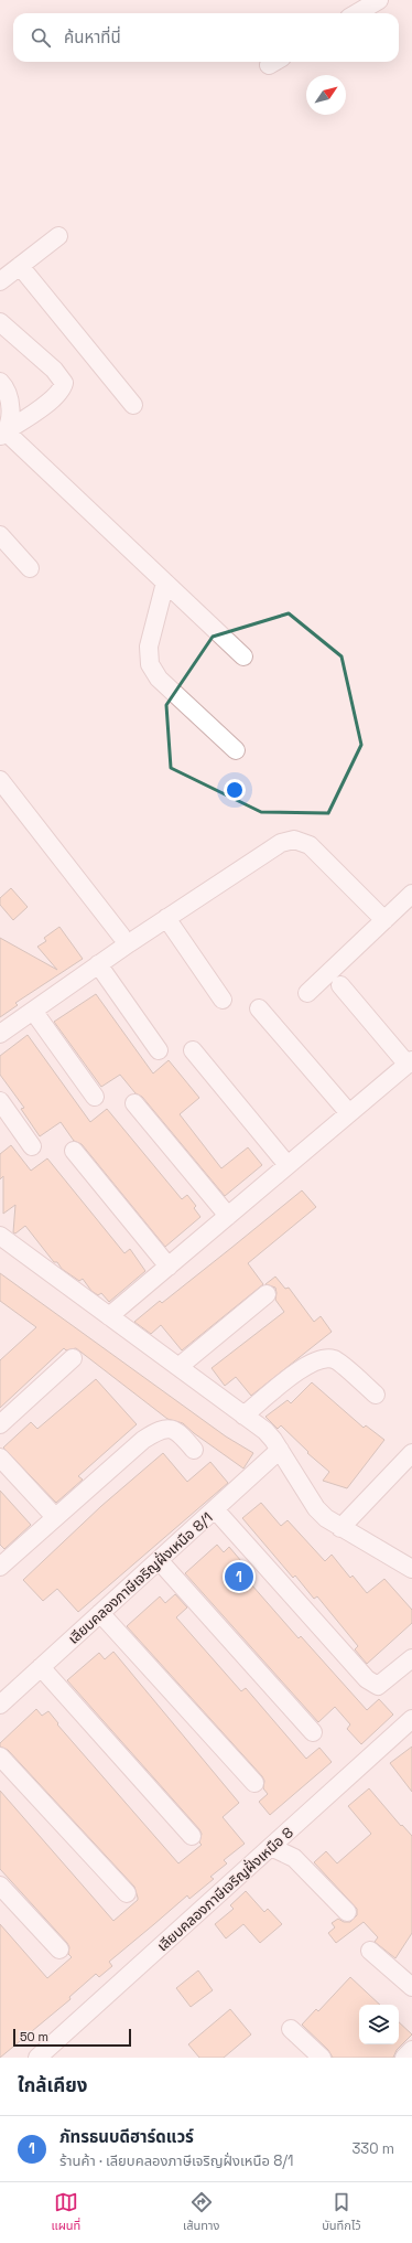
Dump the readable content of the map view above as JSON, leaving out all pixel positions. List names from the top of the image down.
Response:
{
  "streets": {
    "street": ["เลียบคลองภาษีเจริญฝั่งเหนือ 8/1", "เลียบคลองภาษีเจริญฝั่งเหนือ 8"]
  },
  "scale_bar": "50 m",
  "north": "top right",
  "page": {
    "search": "ค้นหาที่นี่",
    "pins": "1",
    "scale": "50 m",
    "heading": "ใกล้เคียง",
    "list": [
      {
        "mark": "1",
        "name": "ภัทรธนบดีฮาร์ดแวร์",
        "note": "ร้านค้า · เลียบคลองภาษีเจริญฝั่งเหนือ 8/1",
        "value": "330 m"
      }
    ],
    "nav": ["แผนที่", "เส้นทาง", "บันทึกไว้"]
  }
}
